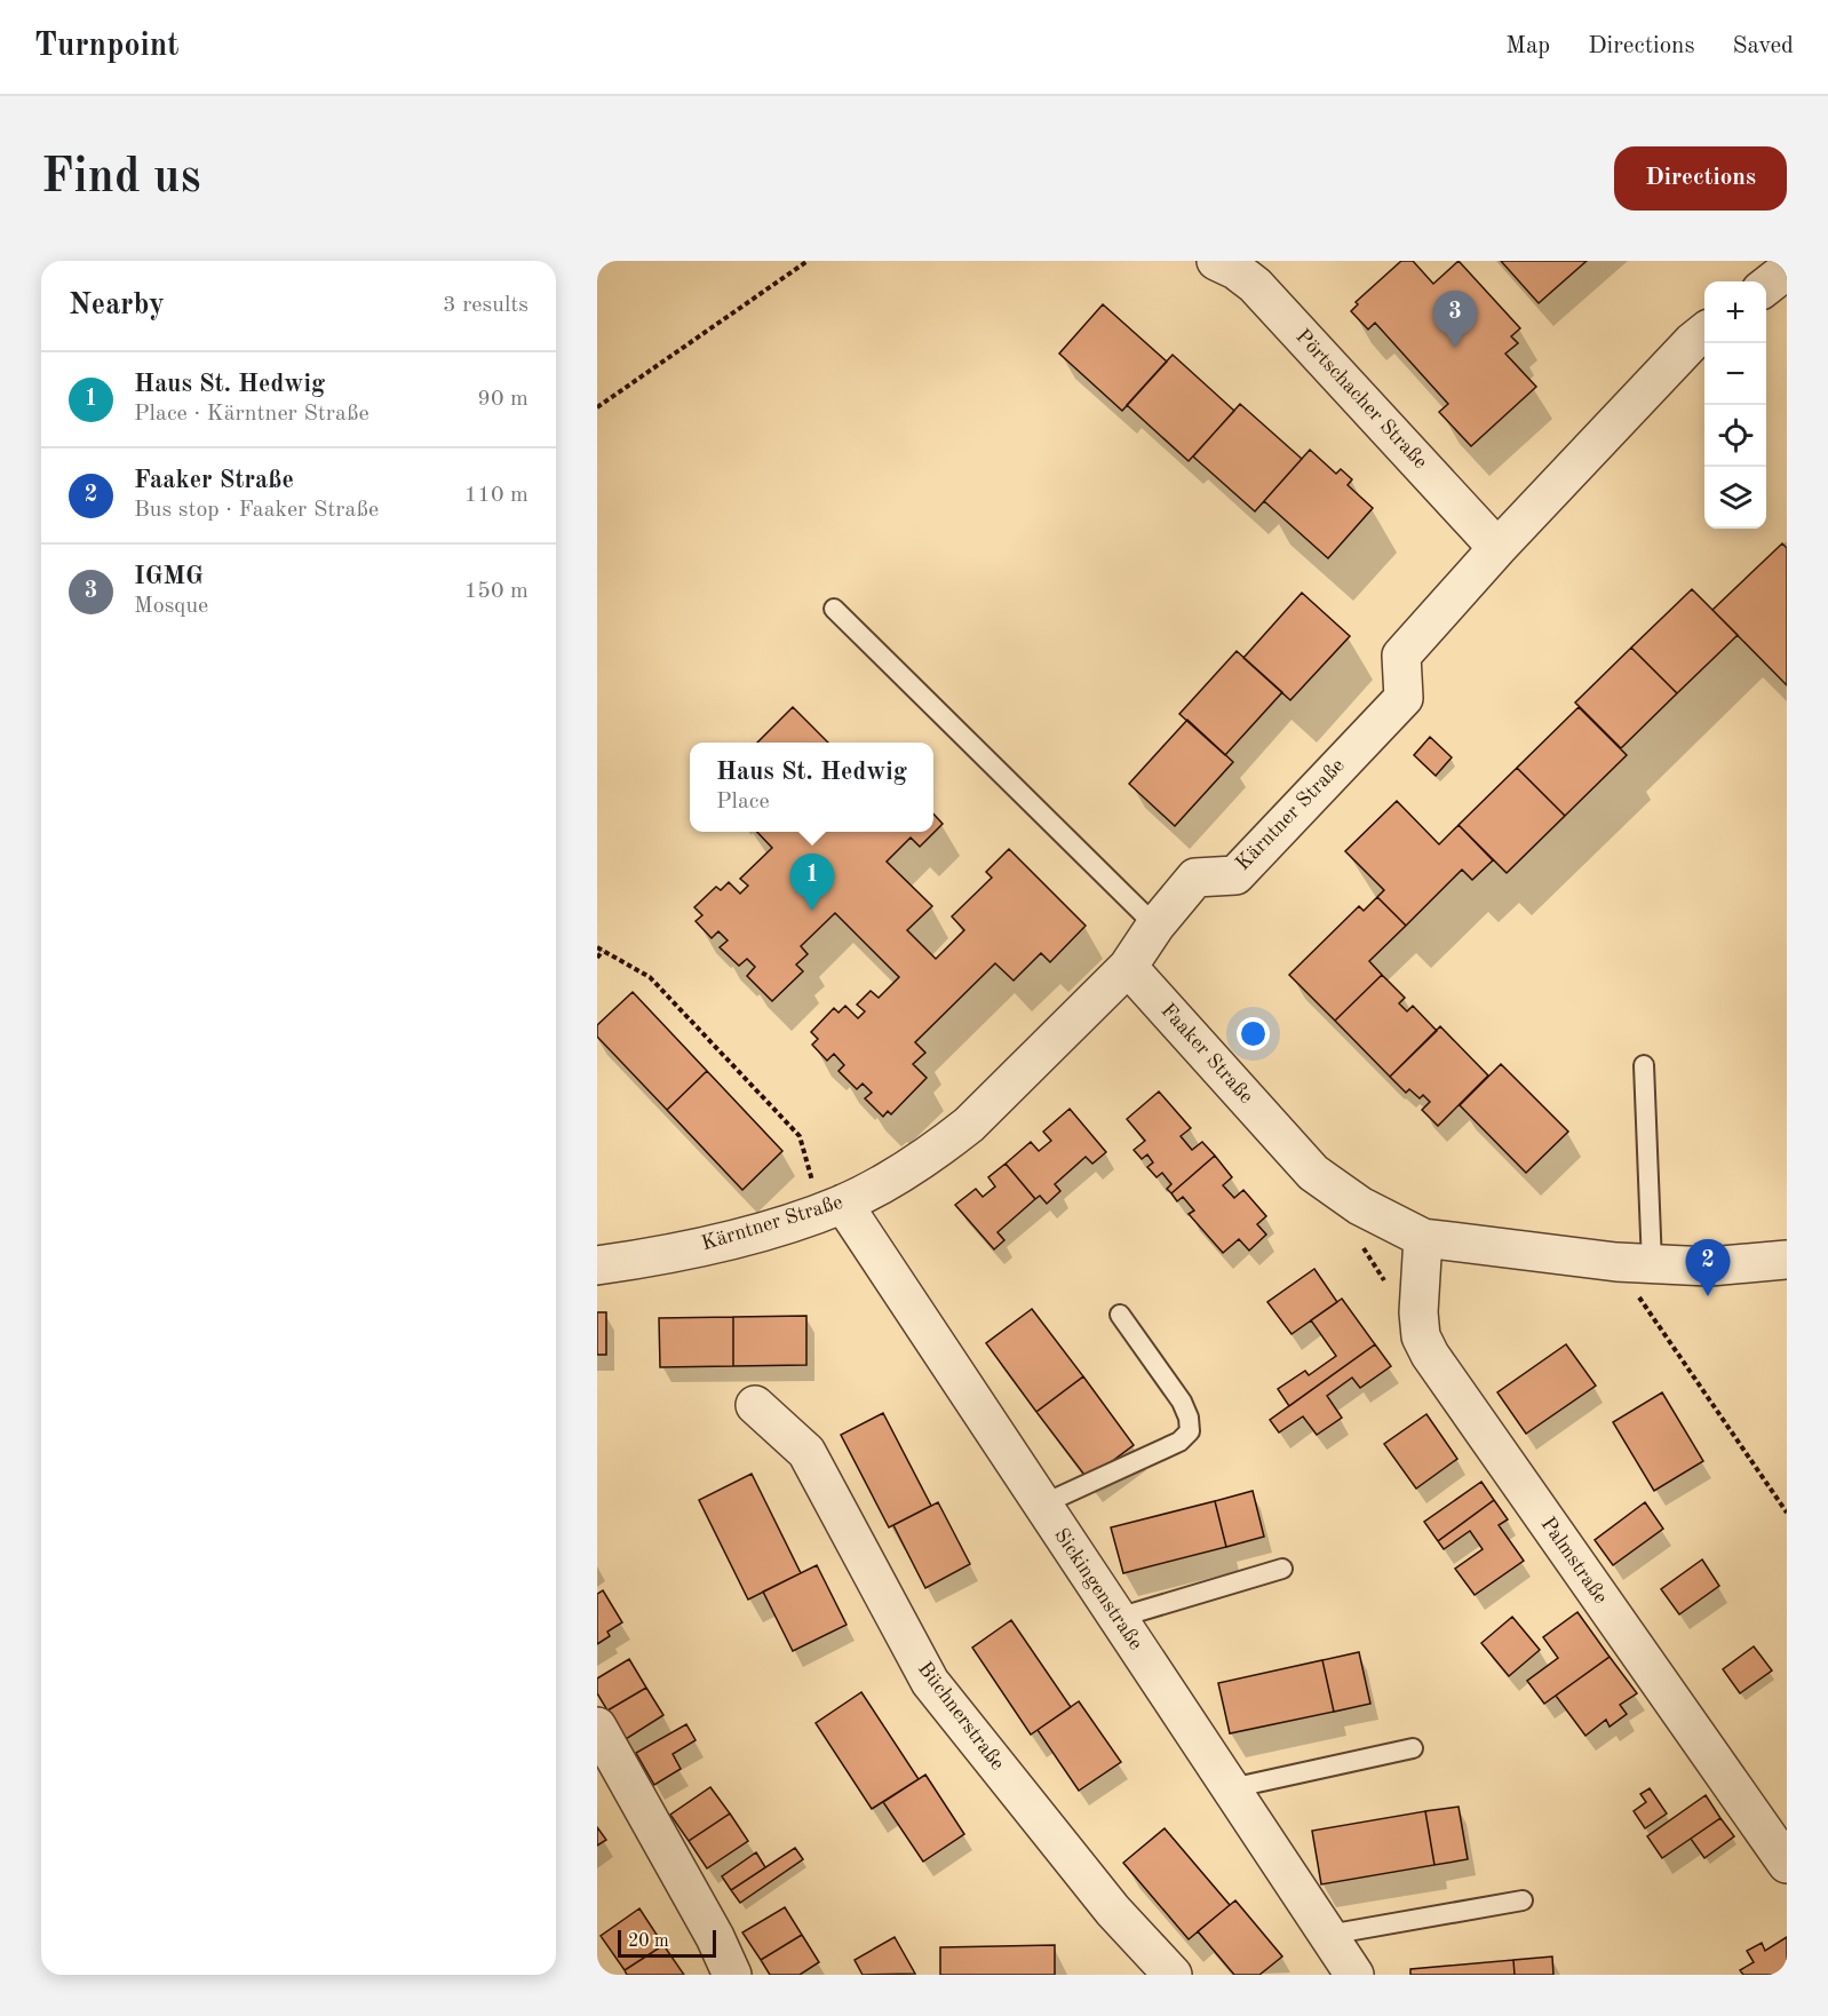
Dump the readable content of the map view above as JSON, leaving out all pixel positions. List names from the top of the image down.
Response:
{
  "streets": {
    "street": [
      "Pörtschacher Straße",
      "Kärntner Straße",
      "Faaker Straße",
      "Palmstraße",
      "Sickingenstraße",
      "Büchnerstraße"
    ]
  },
  "crossings": [
    ["Pörtschacher Straße", "Kärntner Straße"],
    ["Kärntner Straße", "Faaker Straße"],
    ["Kärntner Straße", "Sickingenstraße"],
    ["Faaker Straße", "Palmstraße"]
  ],
  "scale_bar": "20 m",
  "page": {
    "header": "Turnpoint",
    "nav": ["Map", "Directions", "Saved"],
    "buttons": "Directions",
    "title": "Find us",
    "heading": ["Nearby", "3 results"],
    "map_buttons": ["+", "−"],
    "pins": ["3", "1", "2"],
    "list": [
      {
        "mark": "1",
        "name": "Haus St. Hedwig",
        "note": "Place · Kärntner Straße",
        "value": "90 m"
      },
      {
        "mark": "2",
        "name": "Faaker Straße",
        "note": "Bus stop · Faaker Straße",
        "value": "110 m"
      },
      {
        "mark": "3",
        "name": "IGMG",
        "note": "Mosque",
        "value": "150 m"
      }
    ],
    "popup": ["Haus St. Hedwig", "Place"],
    "scale": "20 m"
  }
}
